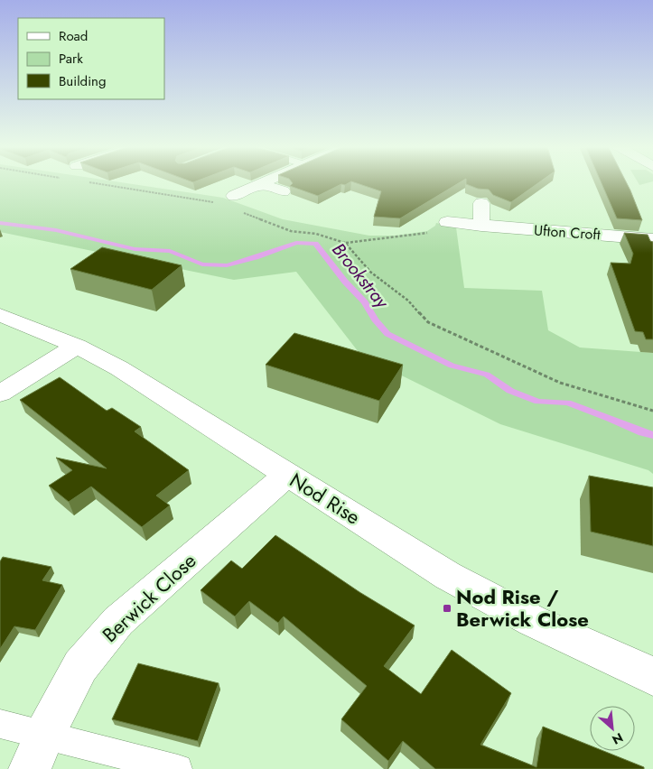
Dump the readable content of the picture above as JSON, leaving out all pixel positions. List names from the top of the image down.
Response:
{
  "streets": {
    "street": ["Ufton Croft", "Nod Rise", "Berwick Close"]
  },
  "crossings": [
    ["Nod Rise", "Berwick Close"]
  ],
  "water": ["Brookstray"],
  "places": {
    "transit": ["Nod Rise / Berwick Close"]
  },
  "legend": ["Road", "Park", "Building"],
  "north": "bottom right"
}
